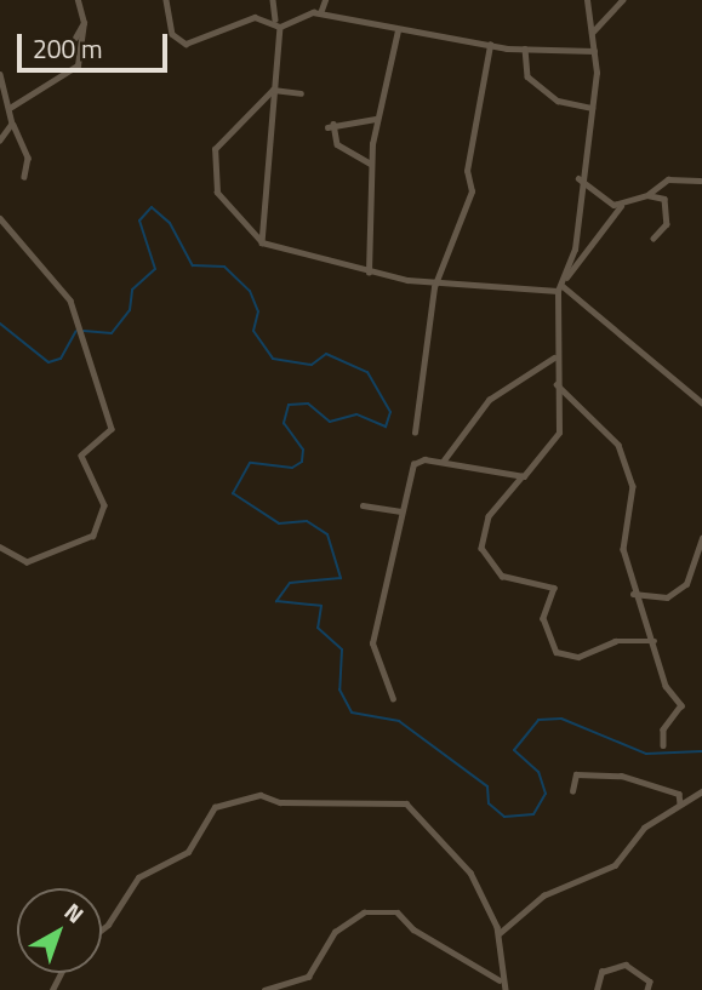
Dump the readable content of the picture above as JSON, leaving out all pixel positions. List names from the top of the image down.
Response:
{
  "scale_bar": "200 m",
  "north": "top right"
}
